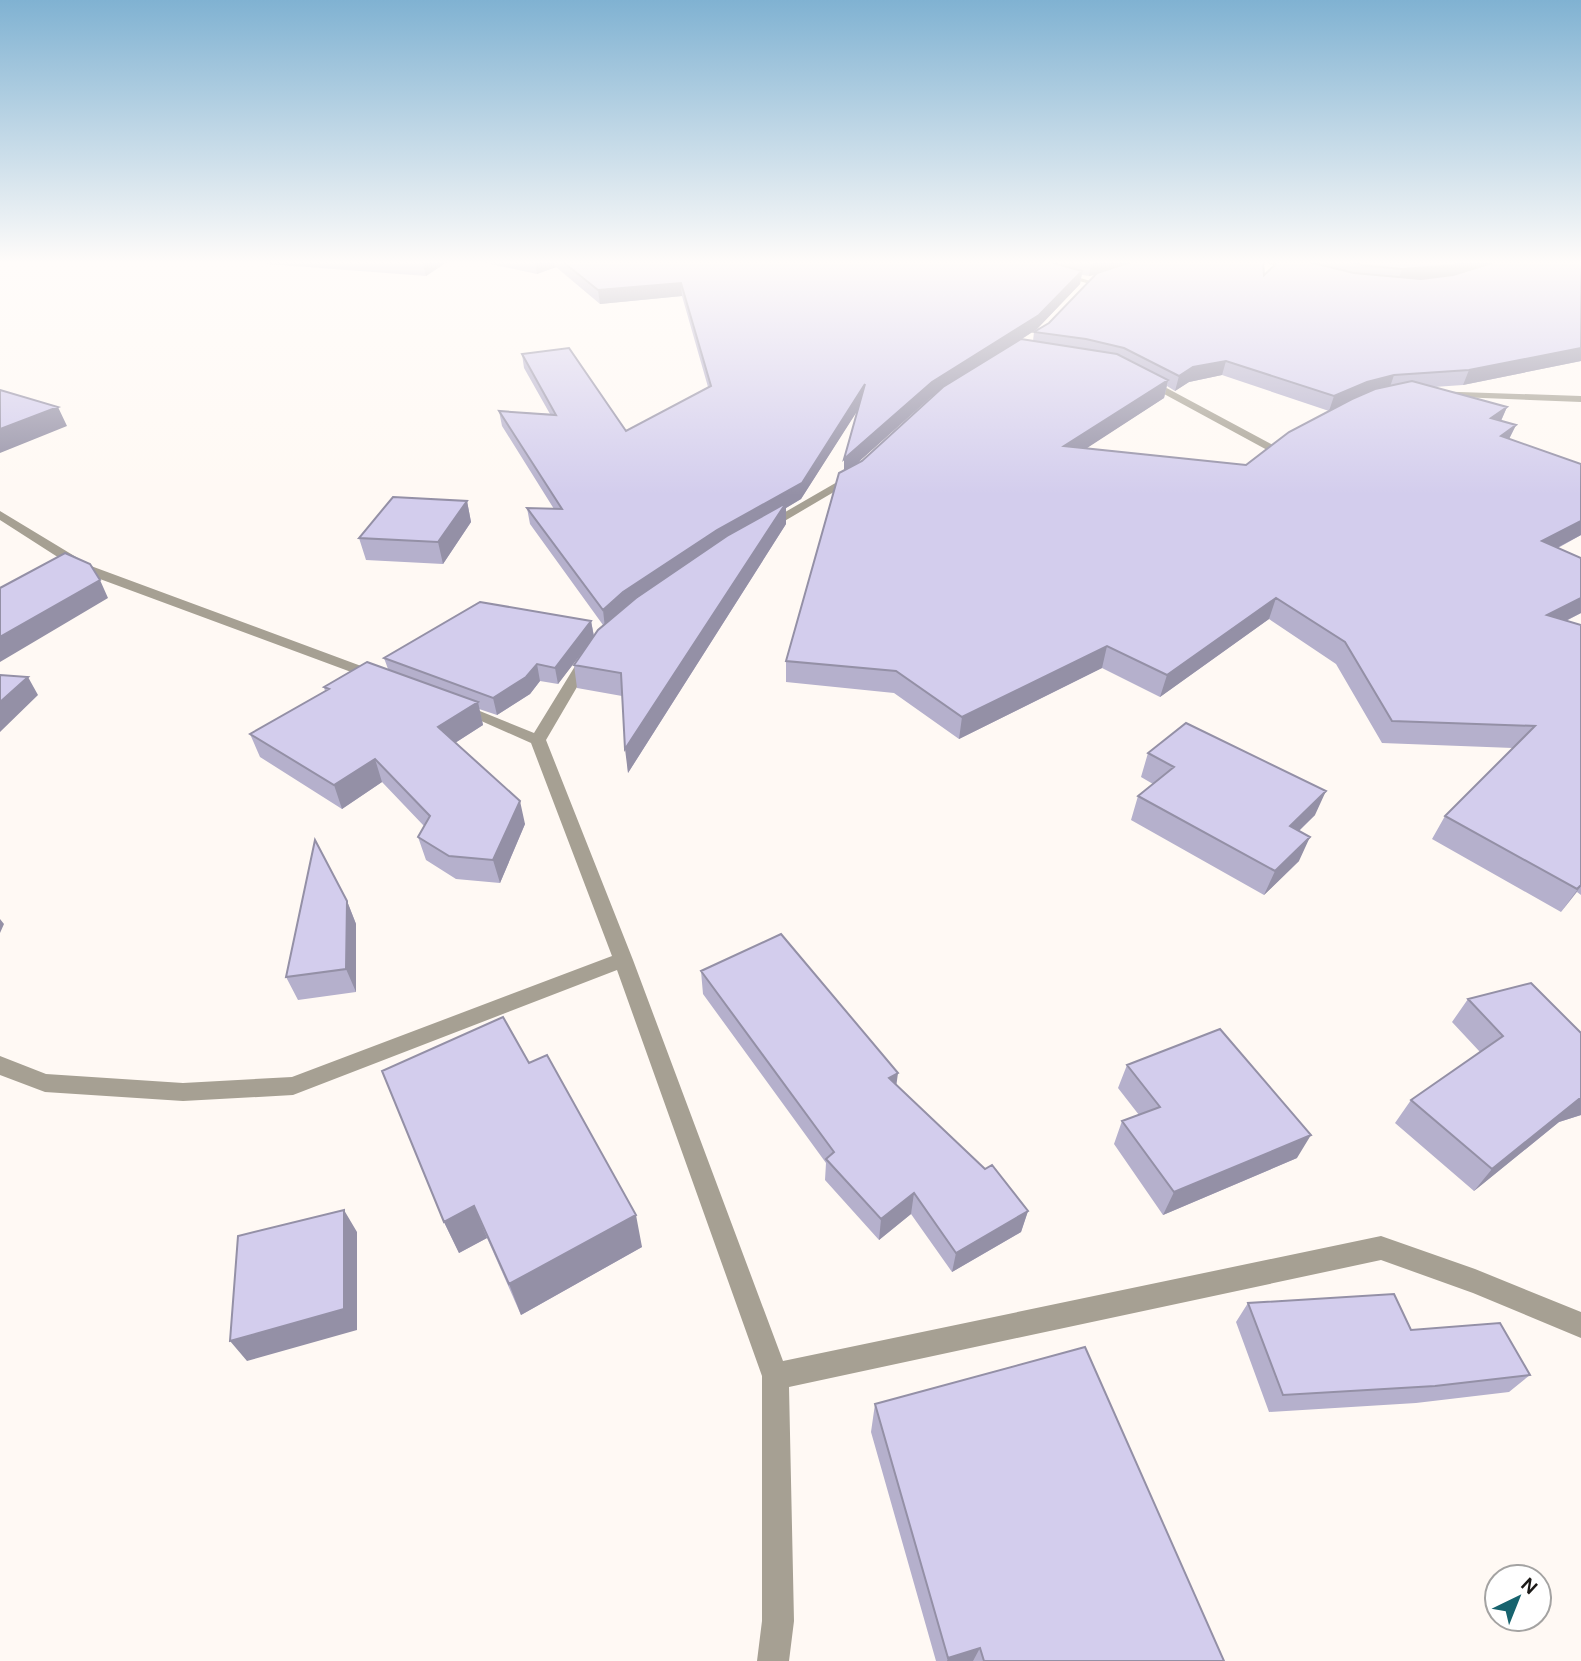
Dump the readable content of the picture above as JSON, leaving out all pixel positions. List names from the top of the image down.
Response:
{
  "north": "top right"
}
